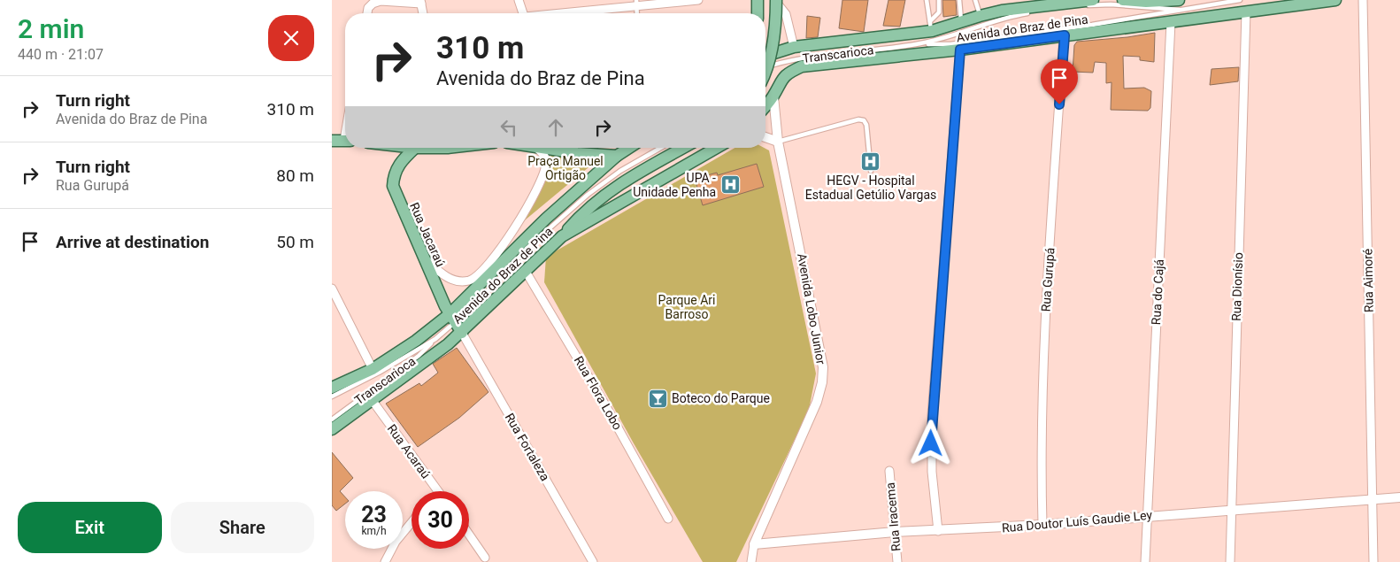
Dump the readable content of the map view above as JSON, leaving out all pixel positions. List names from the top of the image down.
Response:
{
  "streets": {
    "main road": ["Avenida do Braz de Pina", "Rua Jacaraú"],
    "street": [
      "Rua Gurupá",
      "Rua Aimoré",
      "Rua Dionísio",
      "Rua do Cajá",
      "Avenida Lobo Junior",
      "Rua Flora Lobo",
      "Rua Fortaleza",
      "Rua Acaraú",
      "Rua Iracema",
      "Rua Doutor Luís Gaudie Ley"
    ],
    "lane": ["Transcarioca"]
  },
  "crossings": [
    ["Avenida do Braz de Pina", "Transcarioca"],
    ["Avenida do Braz de Pina", "Rua Jacaraú"],
    ["Avenida do Braz de Pina", "Rua Gurupá"],
    ["Avenida do Braz de Pina", "Rua Dionísio"],
    ["Avenida do Braz de Pina", "Rua do Cajá"],
    ["Avenida do Braz de Pina", "Avenida Lobo Junior"],
    ["Avenida do Braz de Pina", "Rua Flora Lobo"],
    ["Avenida do Braz de Pina", "Rua Fortaleza"],
    ["Avenida do Braz de Pina", "Rua Acaraú"],
    ["Transcarioca", "Rua Jacaraú"],
    ["Transcarioca", "Rua Fortaleza"],
    ["Rua Jacaraú", "Rua Fortaleza"],
    ["Rua Gurupá", "Rua Doutor Luís Gaudie Ley"],
    ["Rua Aimoré", "Rua Doutor Luís Gaudie Ley"],
    ["Rua Dionísio", "Rua Doutor Luís Gaudie Ley"],
    ["Rua do Cajá", "Rua Doutor Luís Gaudie Ley"],
    ["Avenida Lobo Junior", "Rua Doutor Luís Gaudie Ley"],
    ["Rua Iracema", "Rua Doutor Luís Gaudie Ley"]
  ],
  "parks": ["Praça Manuel Ortigão", "Parque Ari Barroso"],
  "places": {
    "hospital": ["HEGV - Hospital Estadual Getúlio Vargas", "UPA - Unidade Penha"],
    "bar": ["Boteco do Parque"]
  },
  "page": {
    "heading": ["2 min", "440 m · 21:07"],
    "turn": ["310 m", "Avenida do Braz de Pina"],
    "list": [
      {
        "name": "Turn right",
        "note": "Avenida do Braz de Pina",
        "value": "310 m"
      },
      {
        "name": "Turn right",
        "note": "Rua Gurupá",
        "value": "80 m"
      },
      {
        "name": "Arrive at destination",
        "value": "50 m"
      }
    ],
    "speed": "23 km/h",
    "limit": "30",
    "buttons": ["Exit", "Share"]
  }
}
